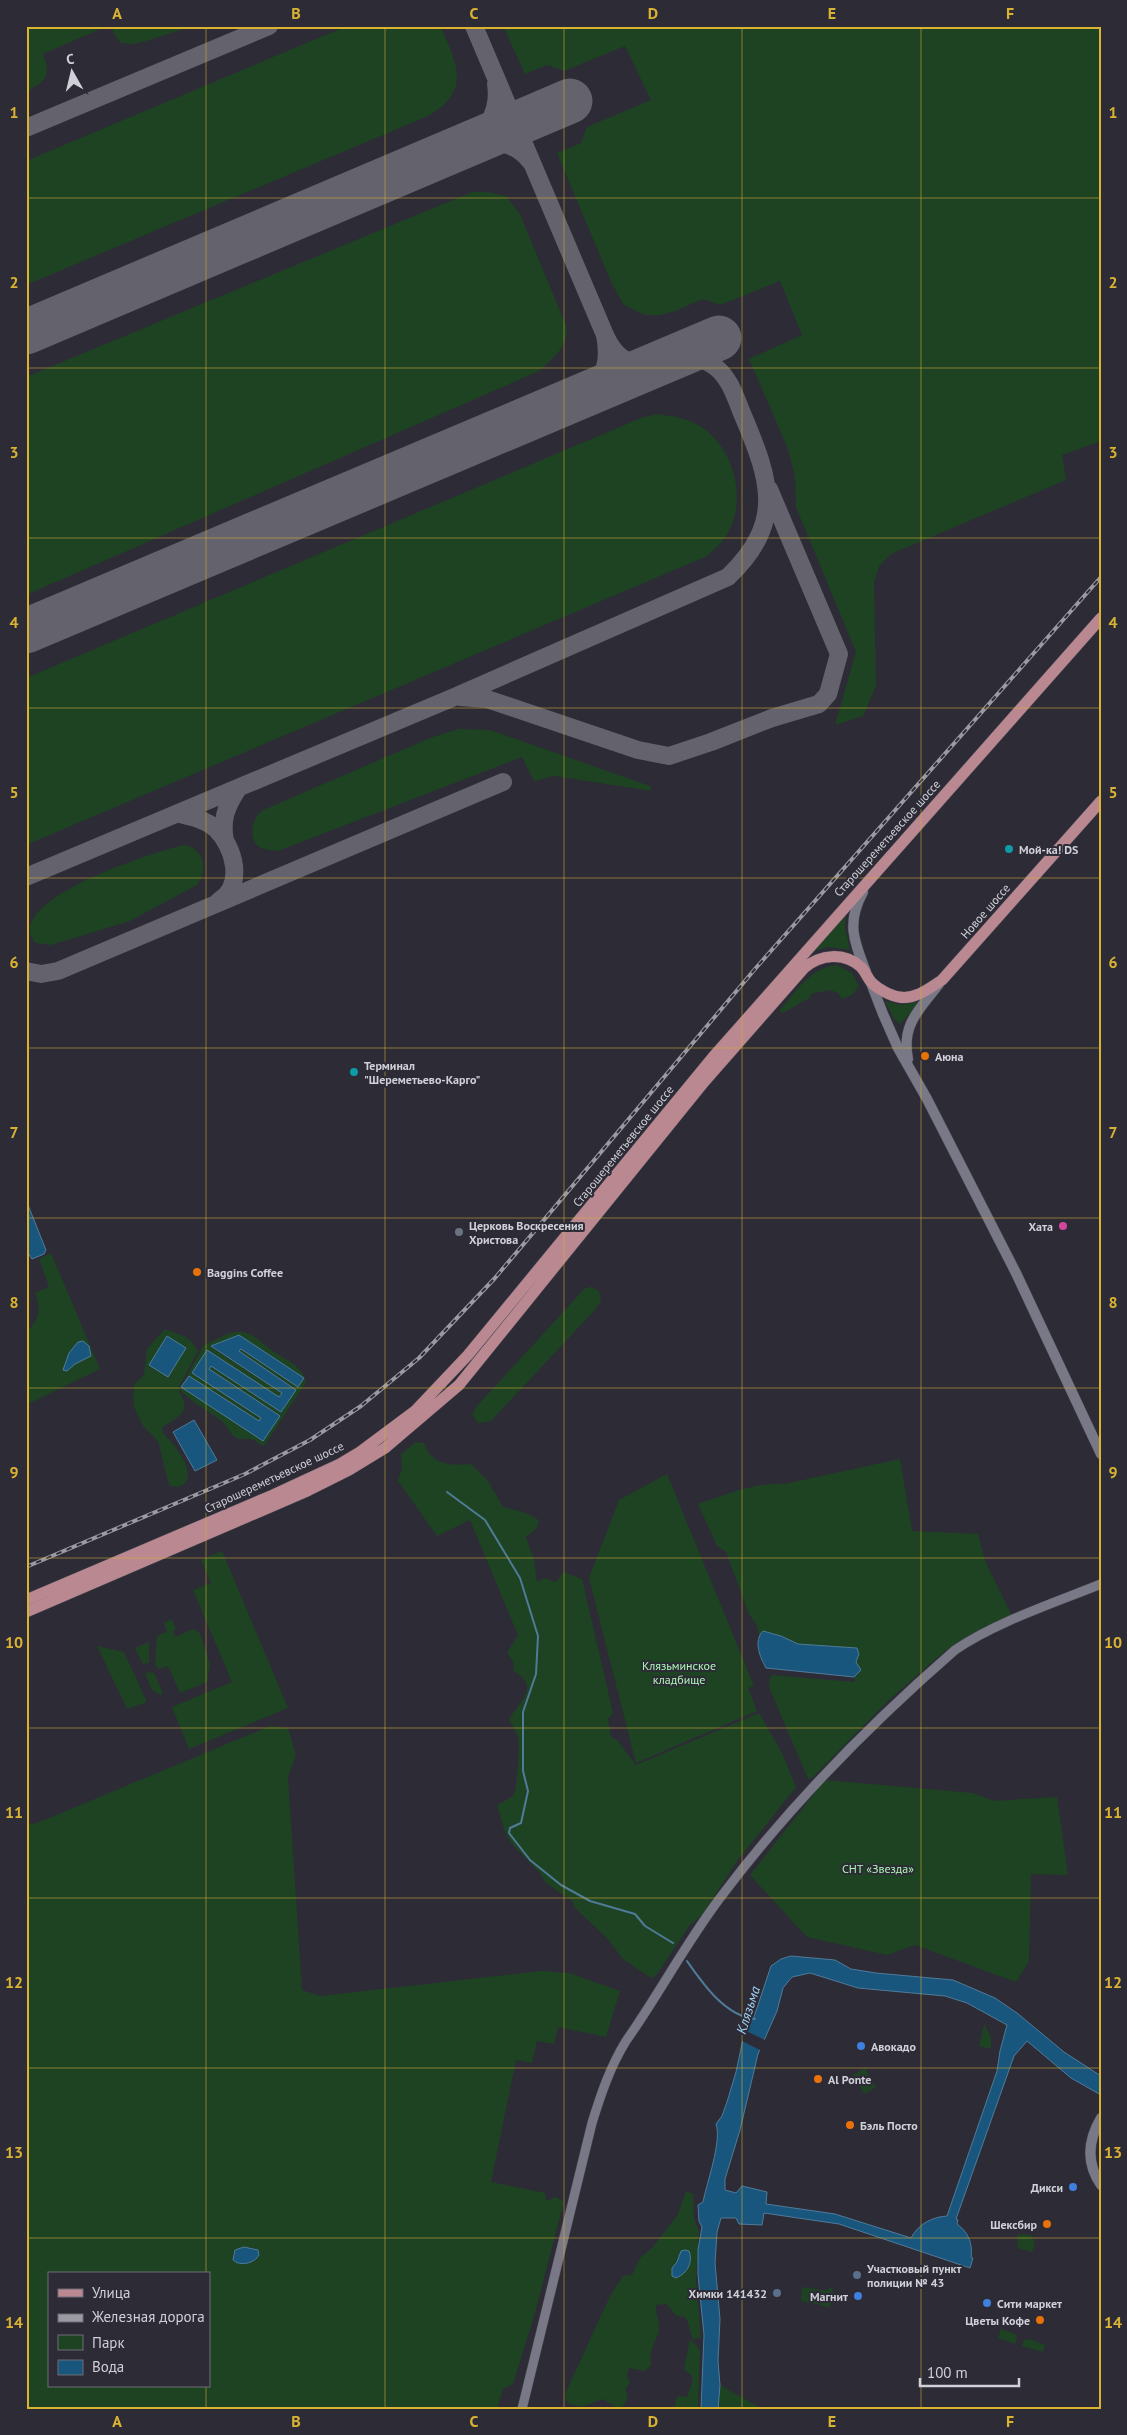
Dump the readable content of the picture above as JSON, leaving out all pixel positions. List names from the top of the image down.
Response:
{
  "streets": {
    "main road": ["Старошереметьевское шоссе", "Новое шоссе"]
  },
  "crossings": [
    ["Старошереметьевское шоссе", "Новое шоссе"]
  ],
  "water": ["Клязьма"],
  "parks": ["Клязьминское кладбище", "СНТ «Звезда»"],
  "places": [
    "Мой-ка! DS",
    "Аюна",
    "Терминал \"Шереметьево-Карго\"",
    "Хата",
    "Церковь Воскресения Христова",
    "Baggins Coffee",
    "Авокадо",
    "Al Ponte",
    "Бэль Посто",
    "Дикси",
    "Шексбир",
    "Участковый пункт полиции № 43",
    "Химки 141432",
    "Магнит",
    "Сити маркет",
    "Цветы Кофе"
  ],
  "legend": [
    "Улица",
    "Железная дорога",
    "Парк",
    "Вода"
  ],
  "scale_bar": "100 m",
  "north": "top",
  "grid": {
    "columns": [
      "A",
      "B",
      "C",
      "D",
      "E",
      "F"
    ],
    "rows": [
      "1",
      "2",
      "3",
      "4",
      "5",
      "6",
      "7",
      "8",
      "9",
      "10",
      "11",
      "12",
      "13",
      "14"
    ]
  }
}
